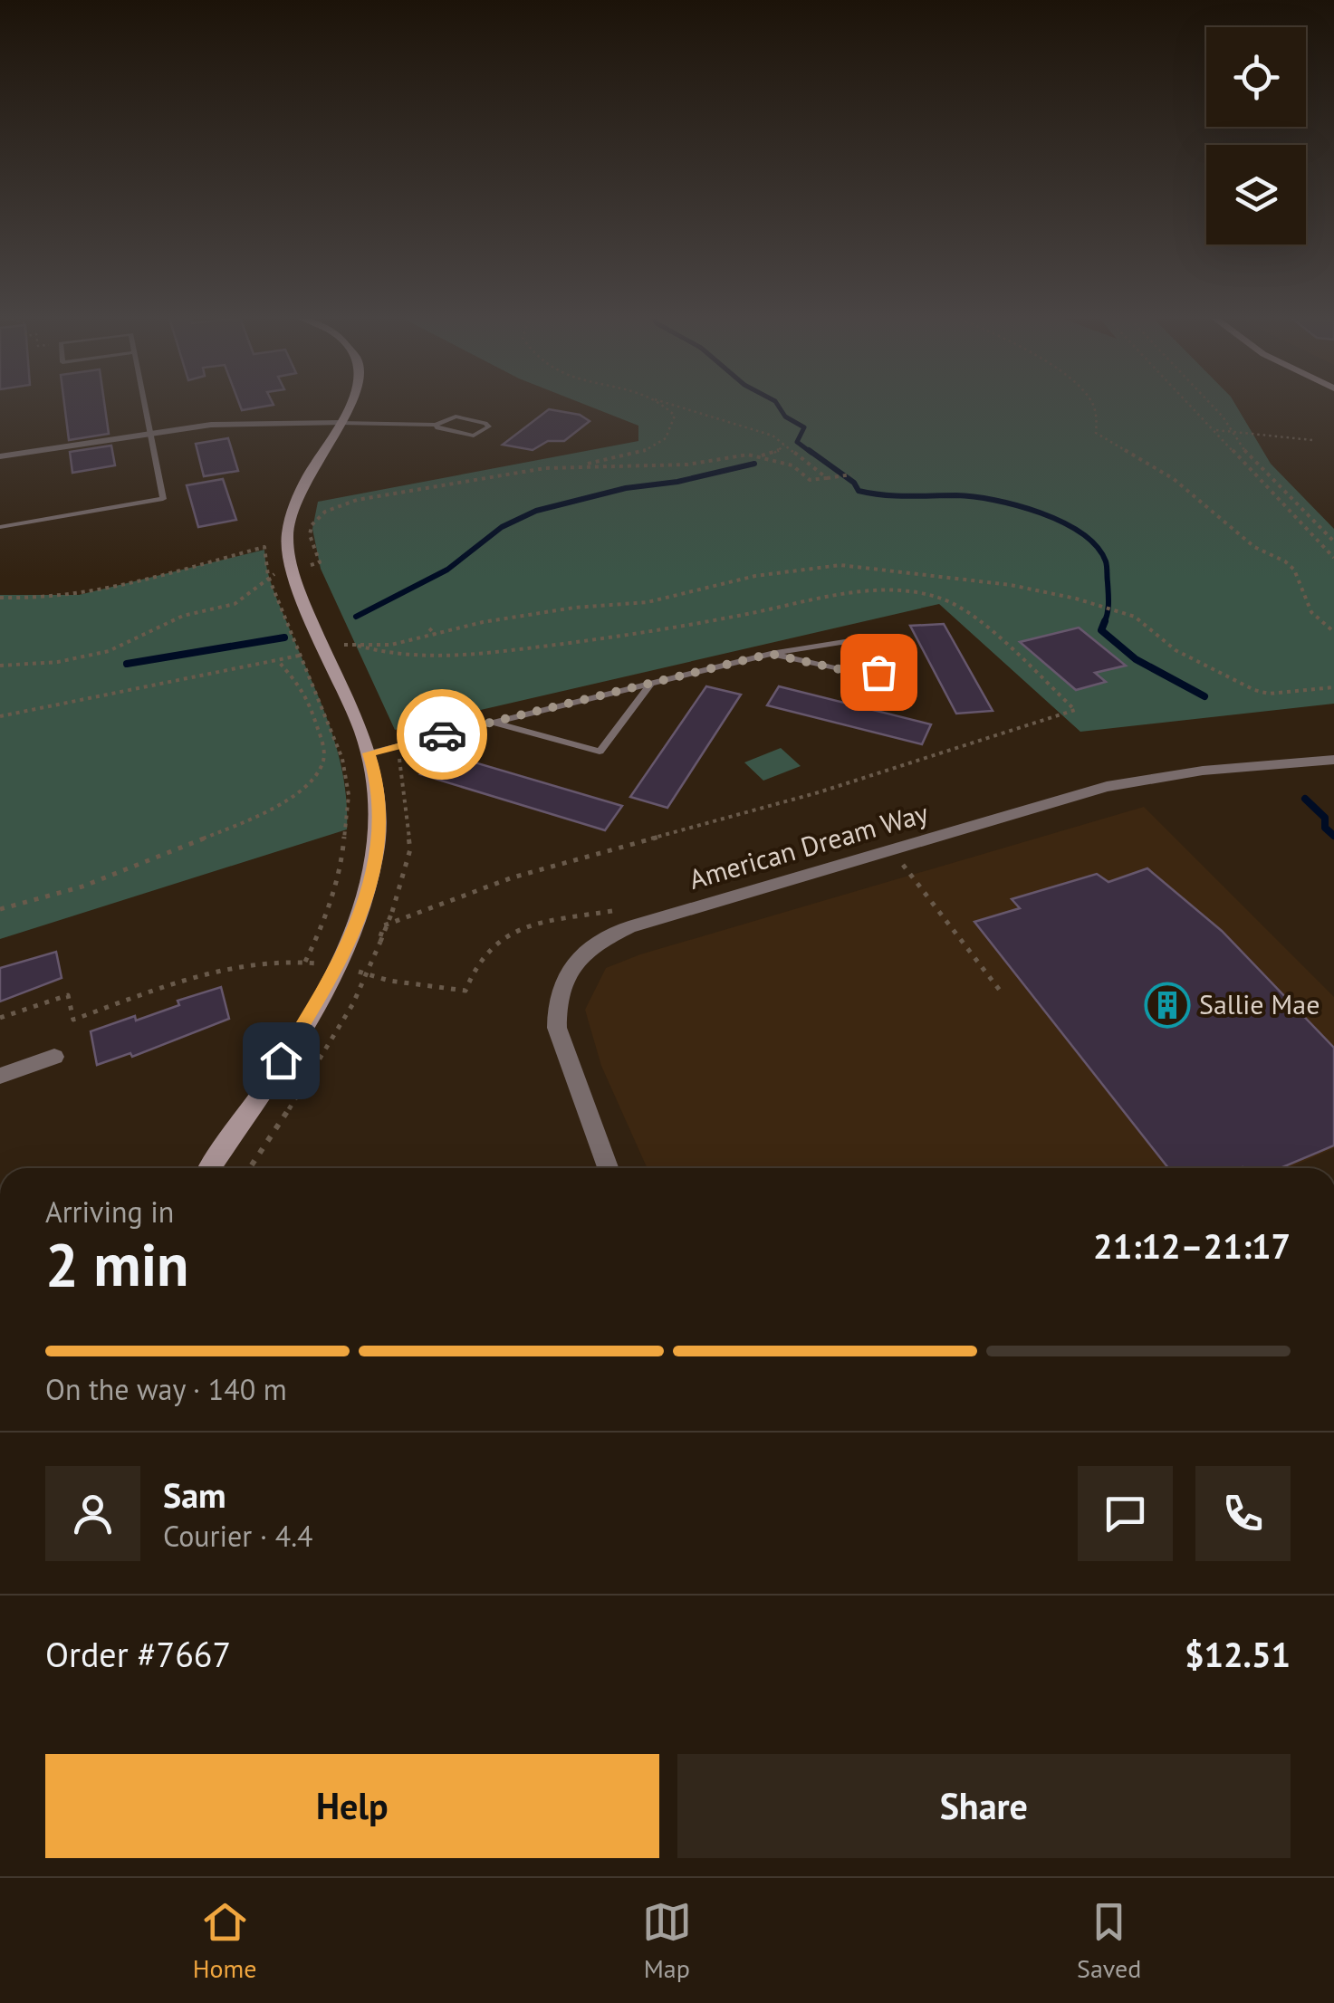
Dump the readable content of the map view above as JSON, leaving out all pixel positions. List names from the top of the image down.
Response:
{
  "streets": {
    "street": ["American Dream Way"]
  },
  "places": {
    "building": ["Sallie Mae"]
  },
  "page": {
    "heading": ["2 min", "Arriving in", "21:12–21:17"],
    "panel": [
      "Sam",
      "Courier · 4.4",
      "Order #7667",
      "$12.51"
    ],
    "bar": "On the way · 140 m",
    "buttons": ["Help", "Share"],
    "tabs": ["Home", "Map", "Saved"]
  }
}
